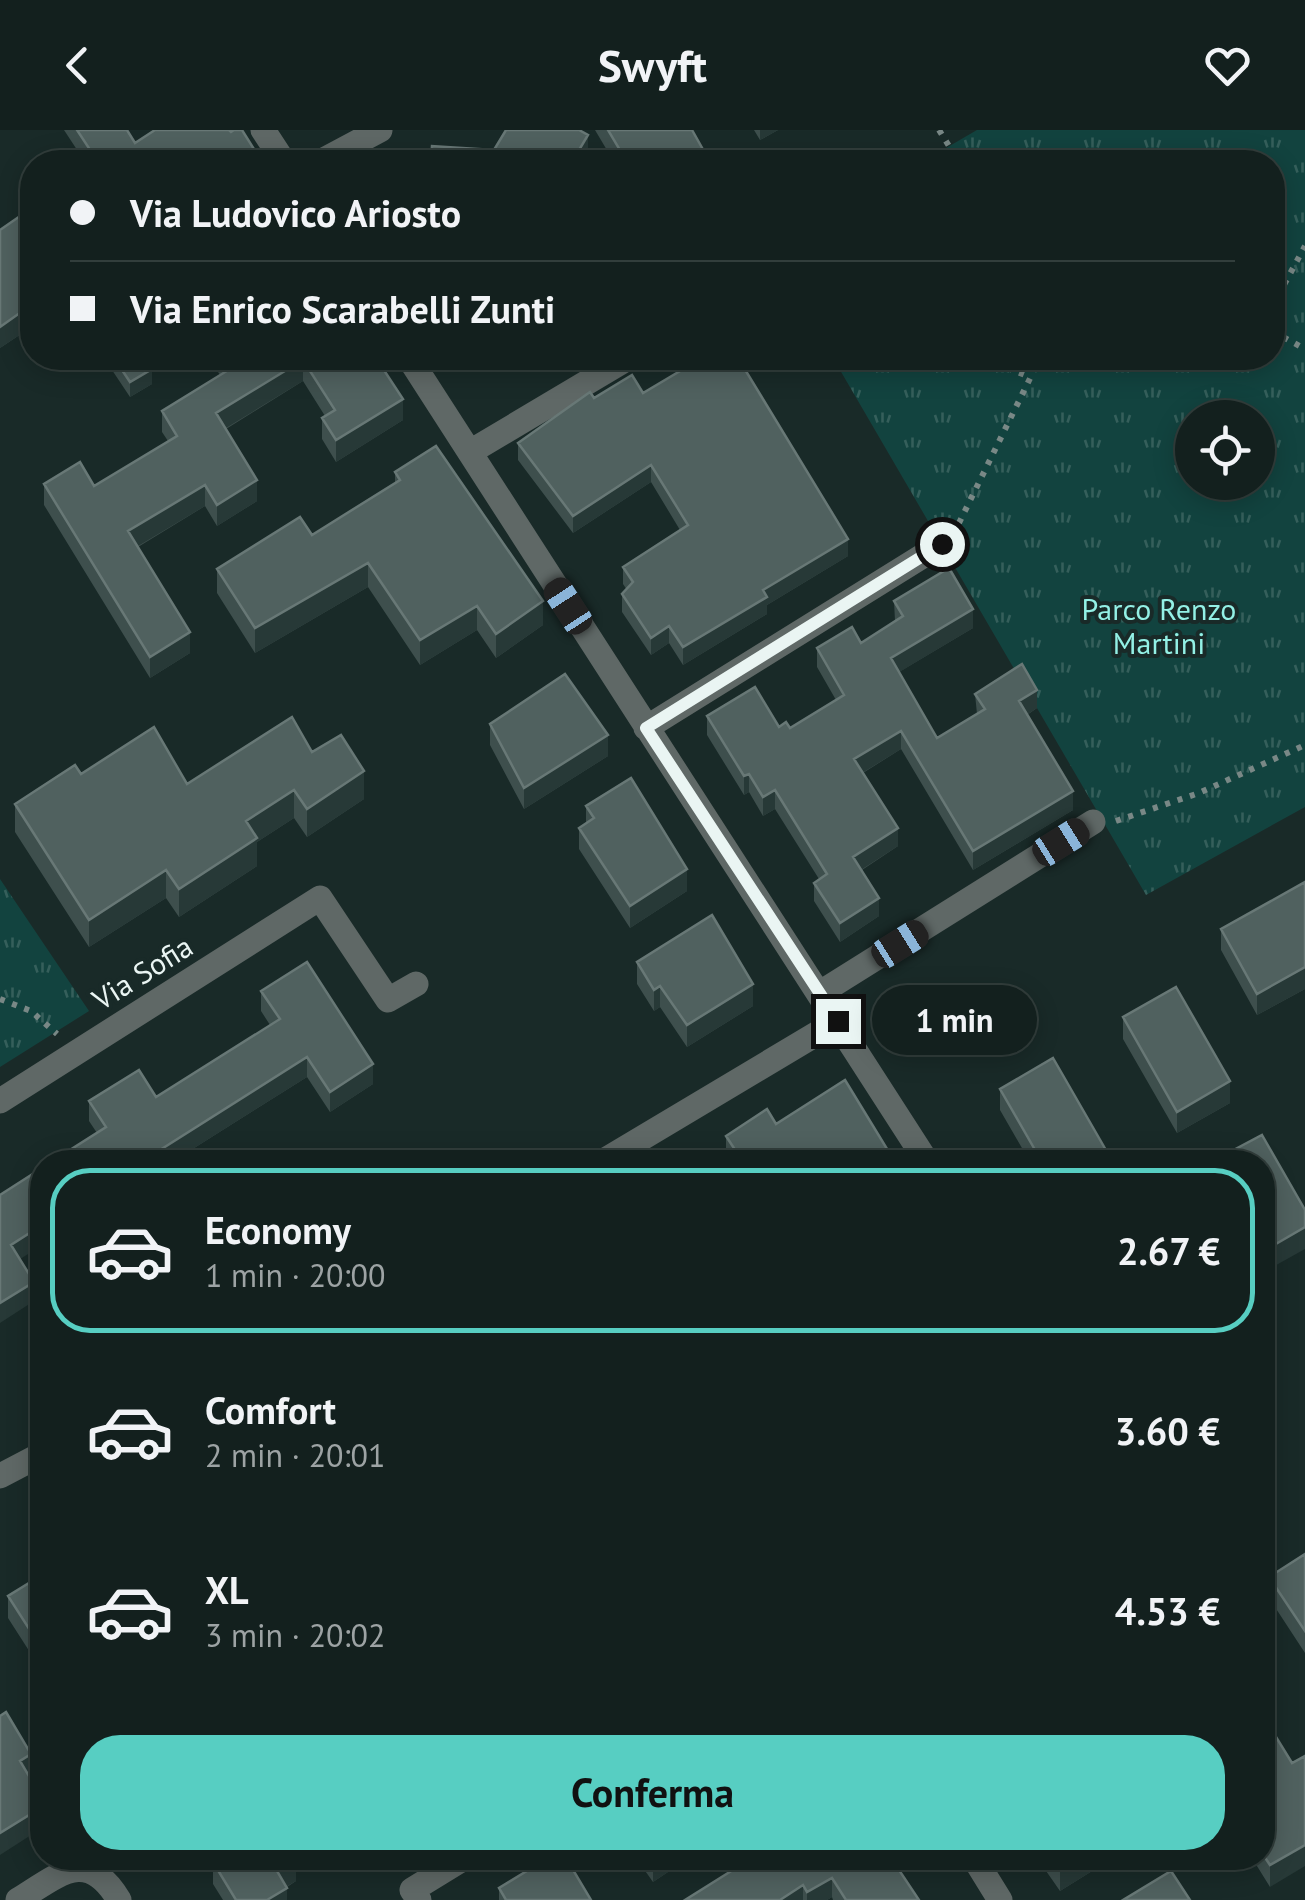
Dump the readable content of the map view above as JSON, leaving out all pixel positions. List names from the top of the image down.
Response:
{
  "streets": {
    "street": ["Via Sofia"]
  },
  "parks": ["Parco Renzo Martini"],
  "page": {
    "header": "Swyft",
    "banner": ["Via Ludovico Ariosto", "Via Enrico Scarabelli Zunti"],
    "bubble": "1 min",
    "list": [
      {
        "name": "Economy",
        "note": "1 min · 20:00",
        "value": "2.67 €"
      },
      {
        "name": "Comfort",
        "note": "2 min · 20:01",
        "value": "3.60 €"
      },
      {
        "name": "XL",
        "note": "3 min · 20:02",
        "value": "4.53 €"
      }
    ],
    "buttons": "Conferma"
  }
}
